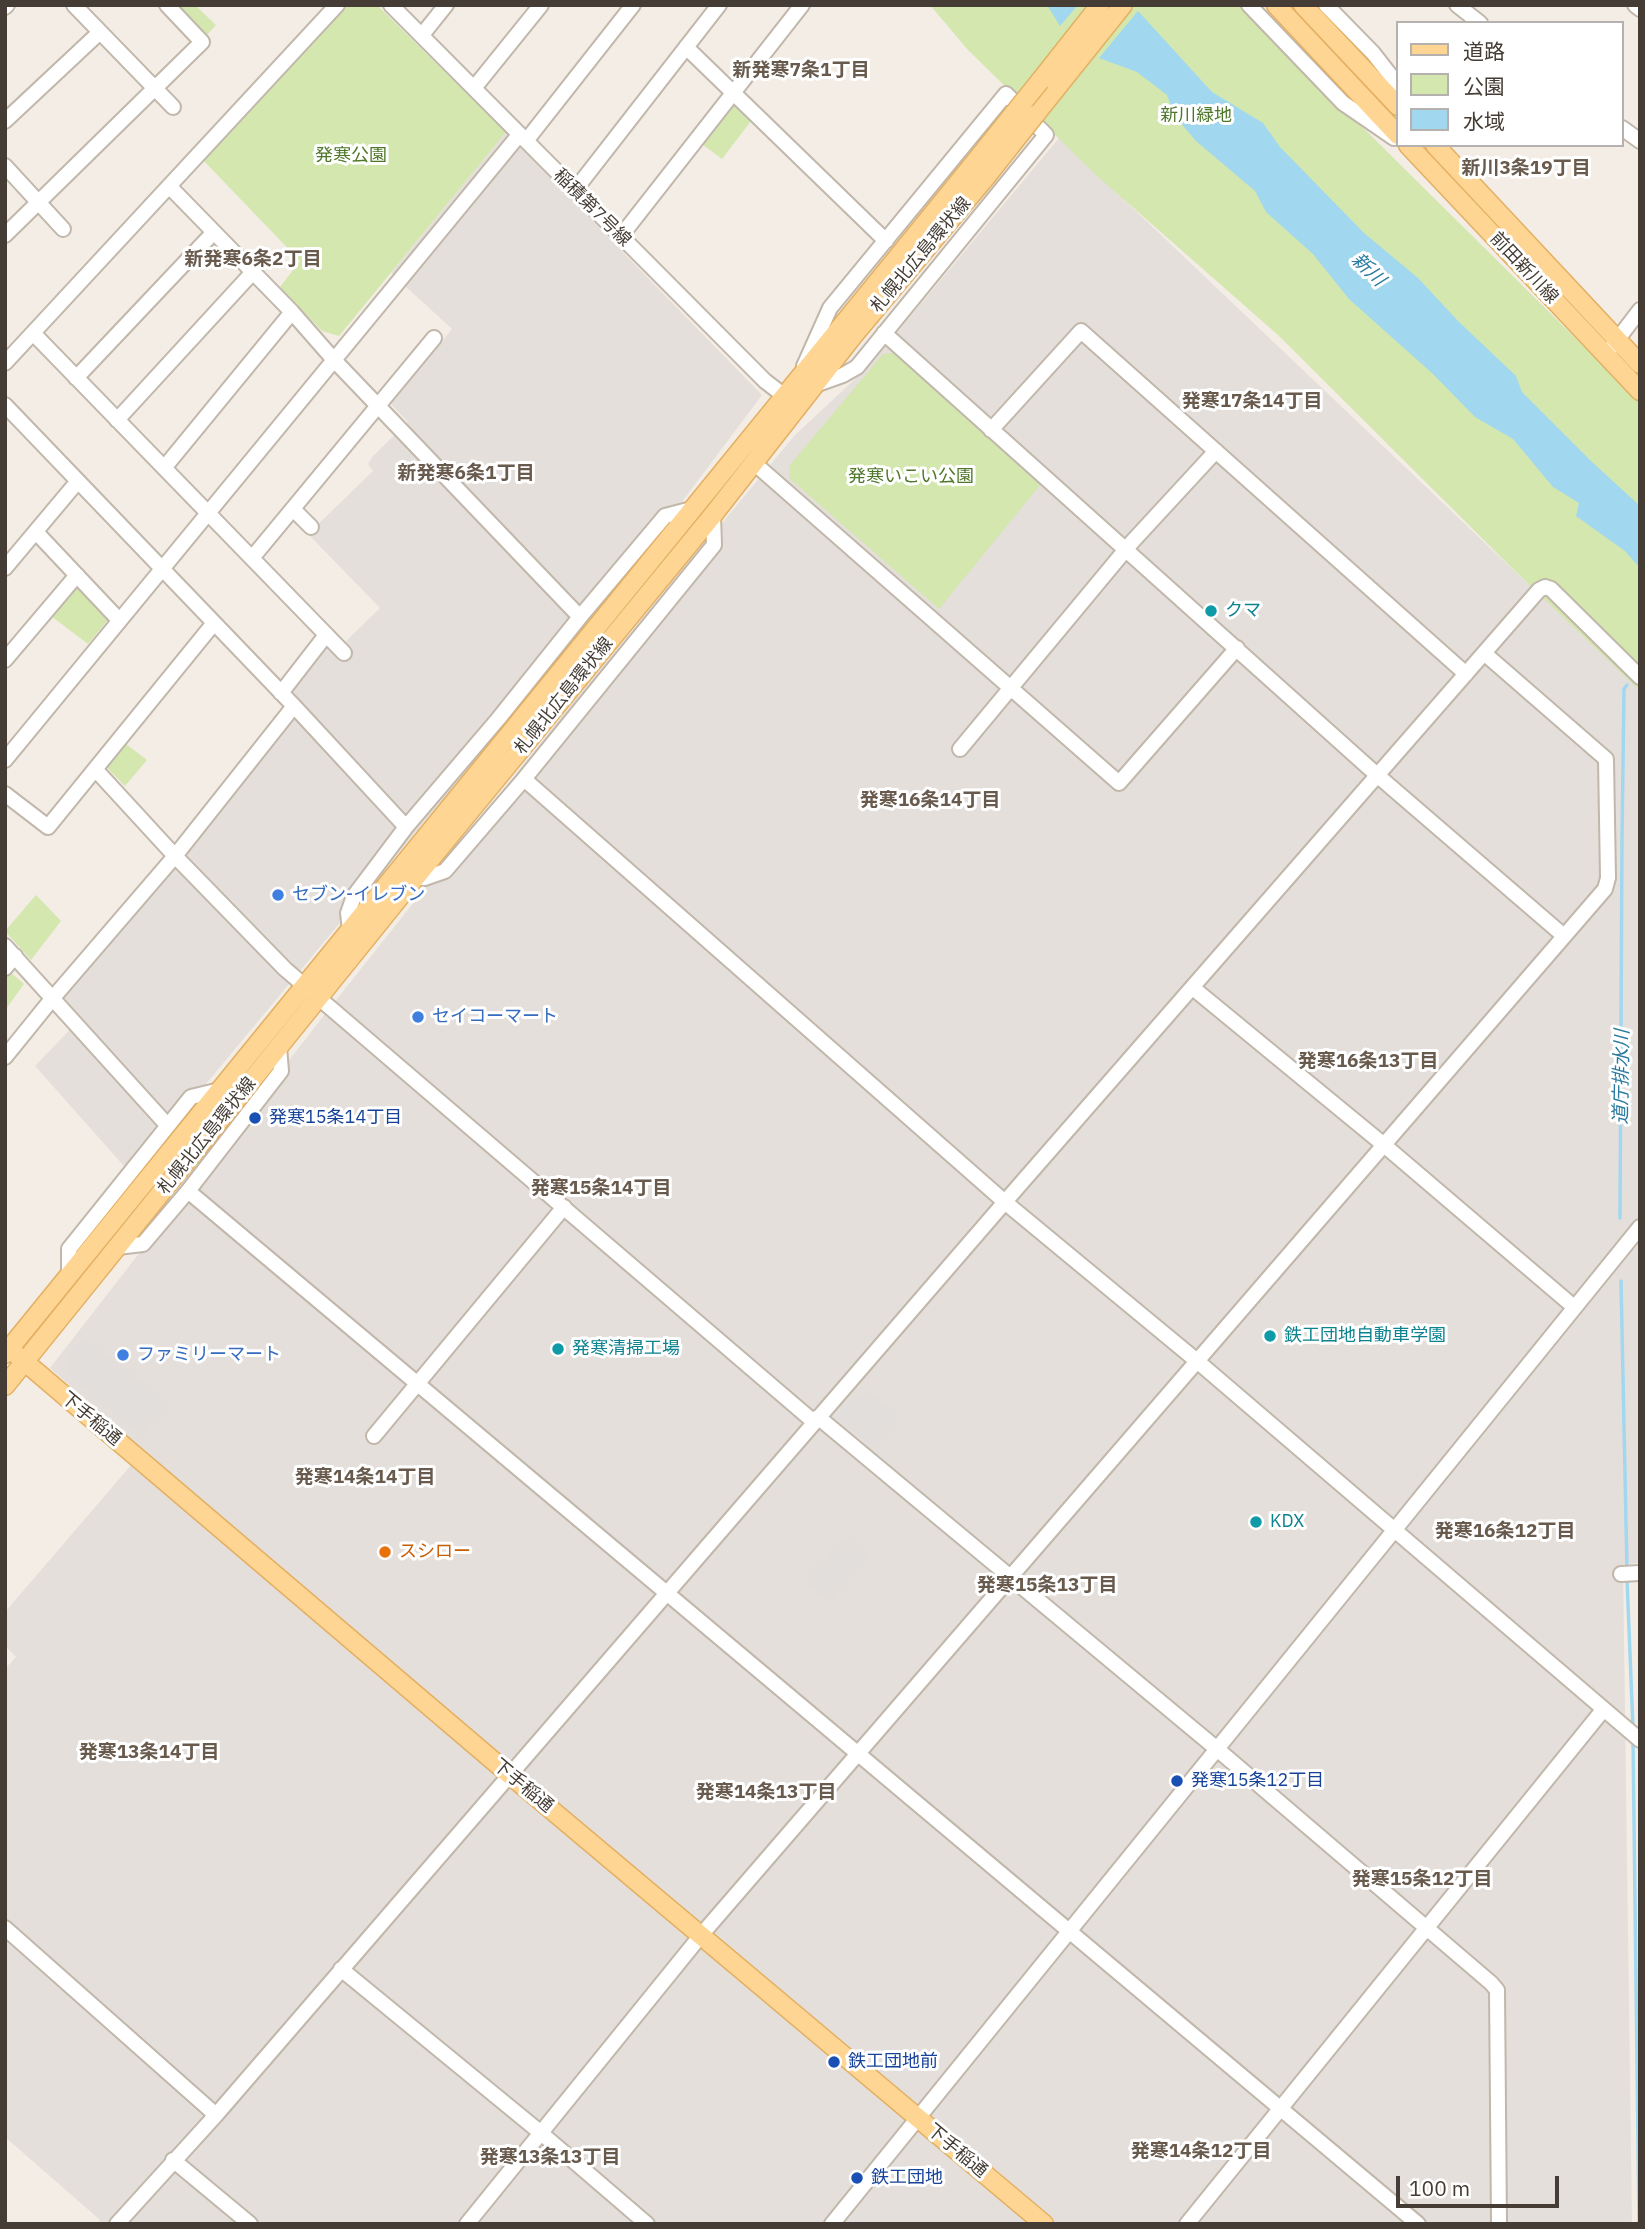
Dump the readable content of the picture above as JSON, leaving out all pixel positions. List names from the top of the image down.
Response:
{
  "streets": {
    "main road": ["札幌北広島環状線", "前田新川線", "下手稲通"],
    "street": ["稲積第7号線"]
  },
  "crossings": [
    ["稲積第7号線", "札幌北広島環状線"],
    ["札幌北広島環状線", "下手稲通"]
  ],
  "districts": [
    "新発寒7条1丁目",
    "新川3条19丁目",
    "新発寒6条2丁目",
    "発寒17条14丁目",
    "新発寒6条1丁目",
    "発寒16条14丁目",
    "発寒16条13丁目",
    "発寒15条14丁目",
    "発寒14条14丁目",
    "発寒16条12丁目",
    "発寒15条13丁目",
    "発寒13条14丁目",
    "発寒14条13丁目",
    "発寒15条12丁目",
    "発寒14条12丁目",
    "発寒13条13丁目"
  ],
  "water": ["新川", "道庁排水川"],
  "parks": ["新川緑地", "発寒公園", "発寒いこい公園"],
  "places": [
    "クマ",
    "セブン-イレブン",
    "セイコーマート",
    "発寒15条14丁目",
    "鉄工団地自動車学園",
    "発寒清掃工場",
    "ファミリーマート",
    "KDX",
    "スシロー",
    "発寒15条12丁目",
    "鉄工団地前",
    "鉄工団地"
  ],
  "legend": ["道路", "公園", "水域"],
  "scale_bar": "100 m"
}
